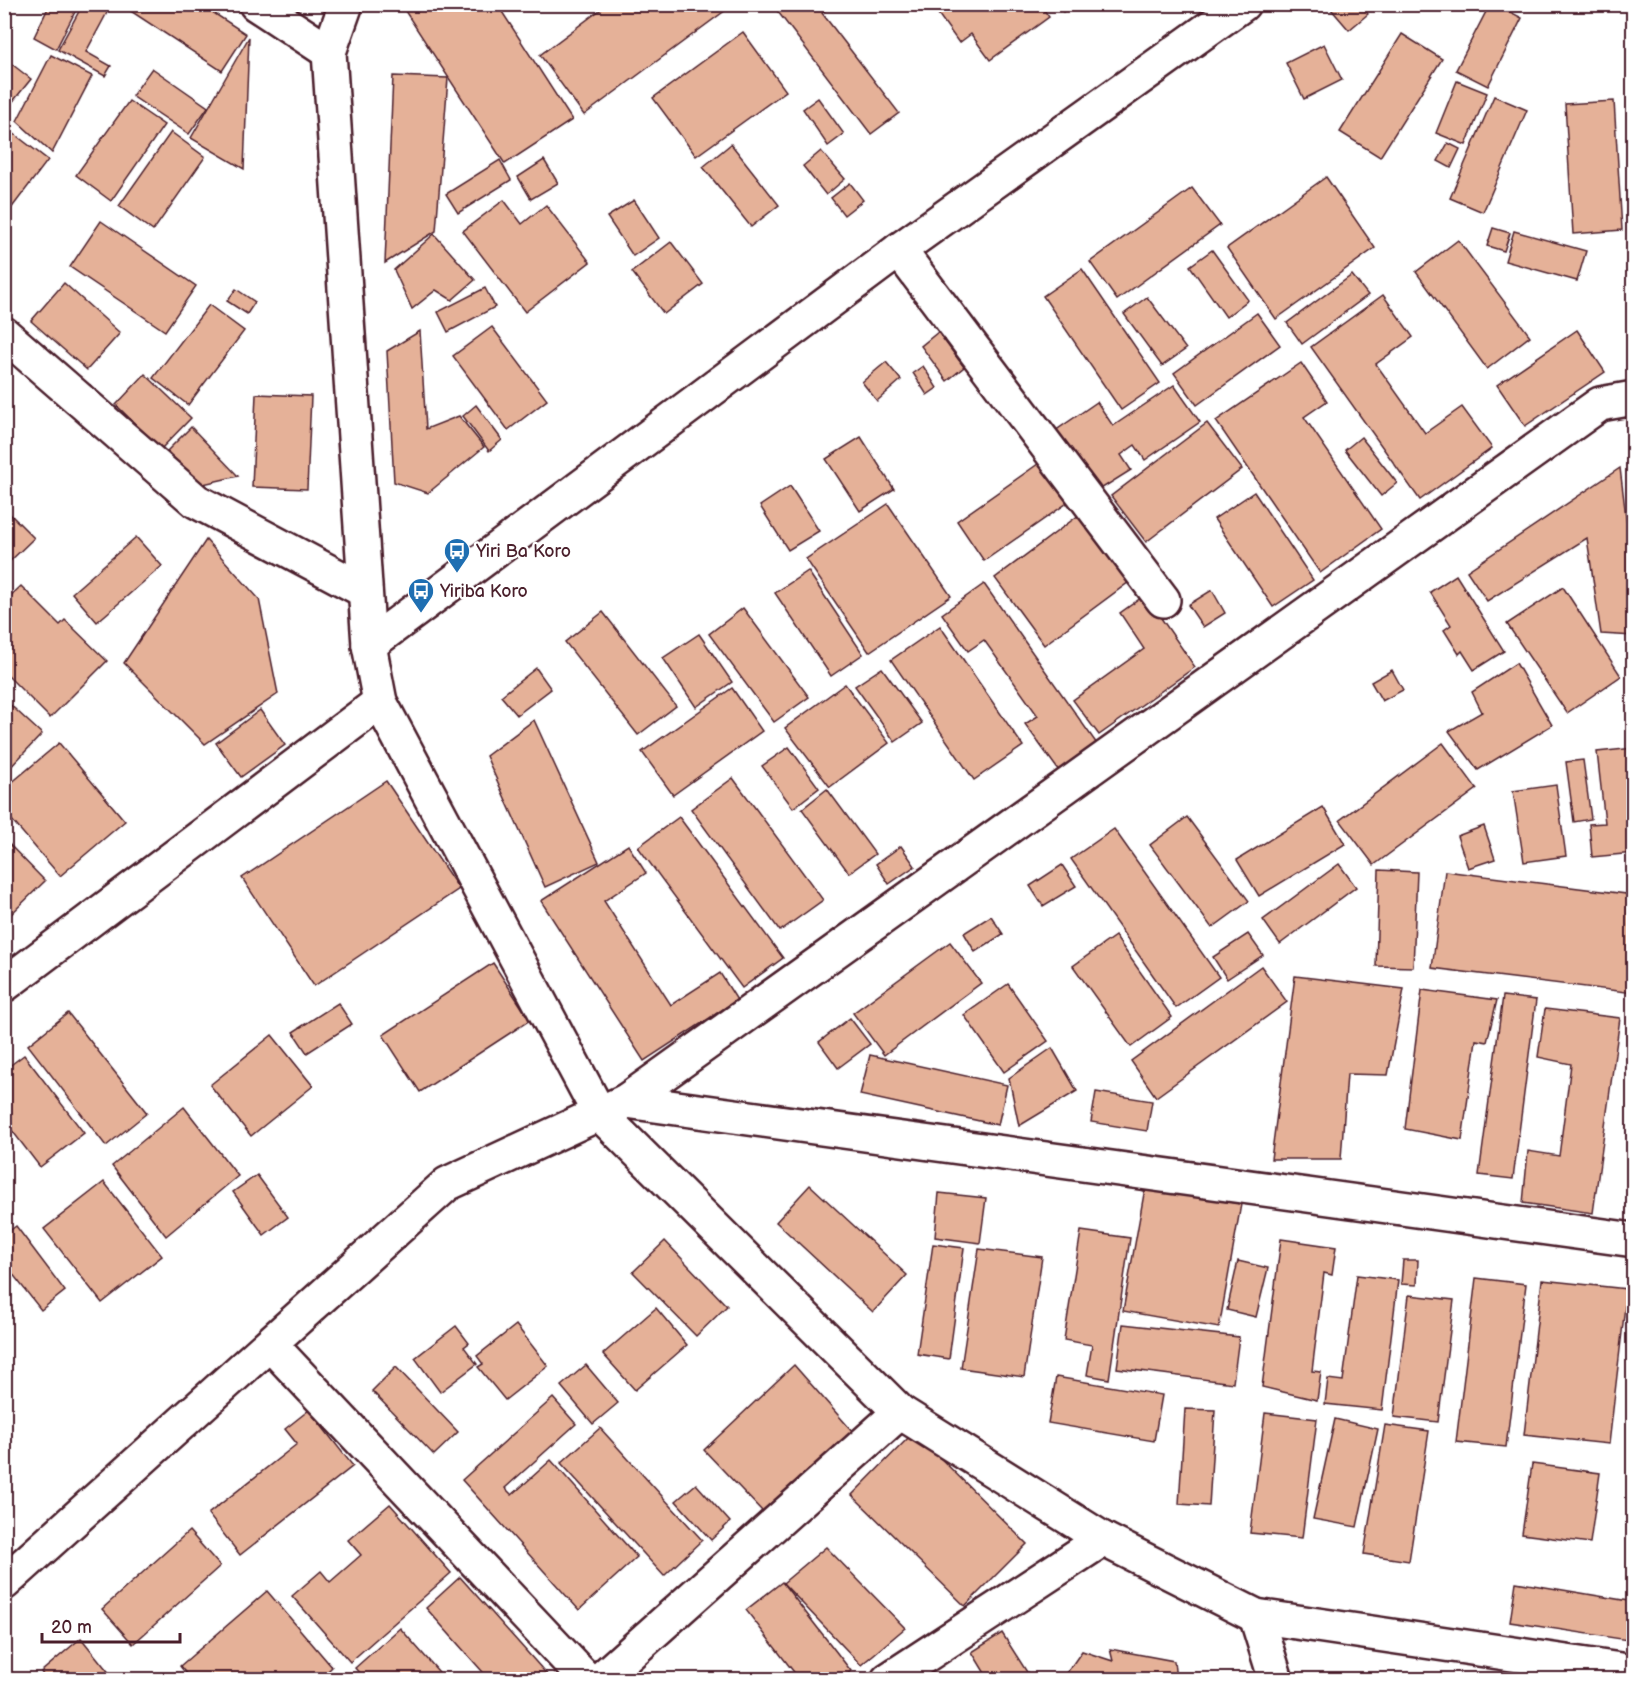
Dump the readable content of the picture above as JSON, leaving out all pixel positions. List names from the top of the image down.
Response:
{
  "places": {
    "bus stop": ["Yiri Ba Koro", "Yiriba Koro"]
  },
  "scale_bar": "20 m"
}
